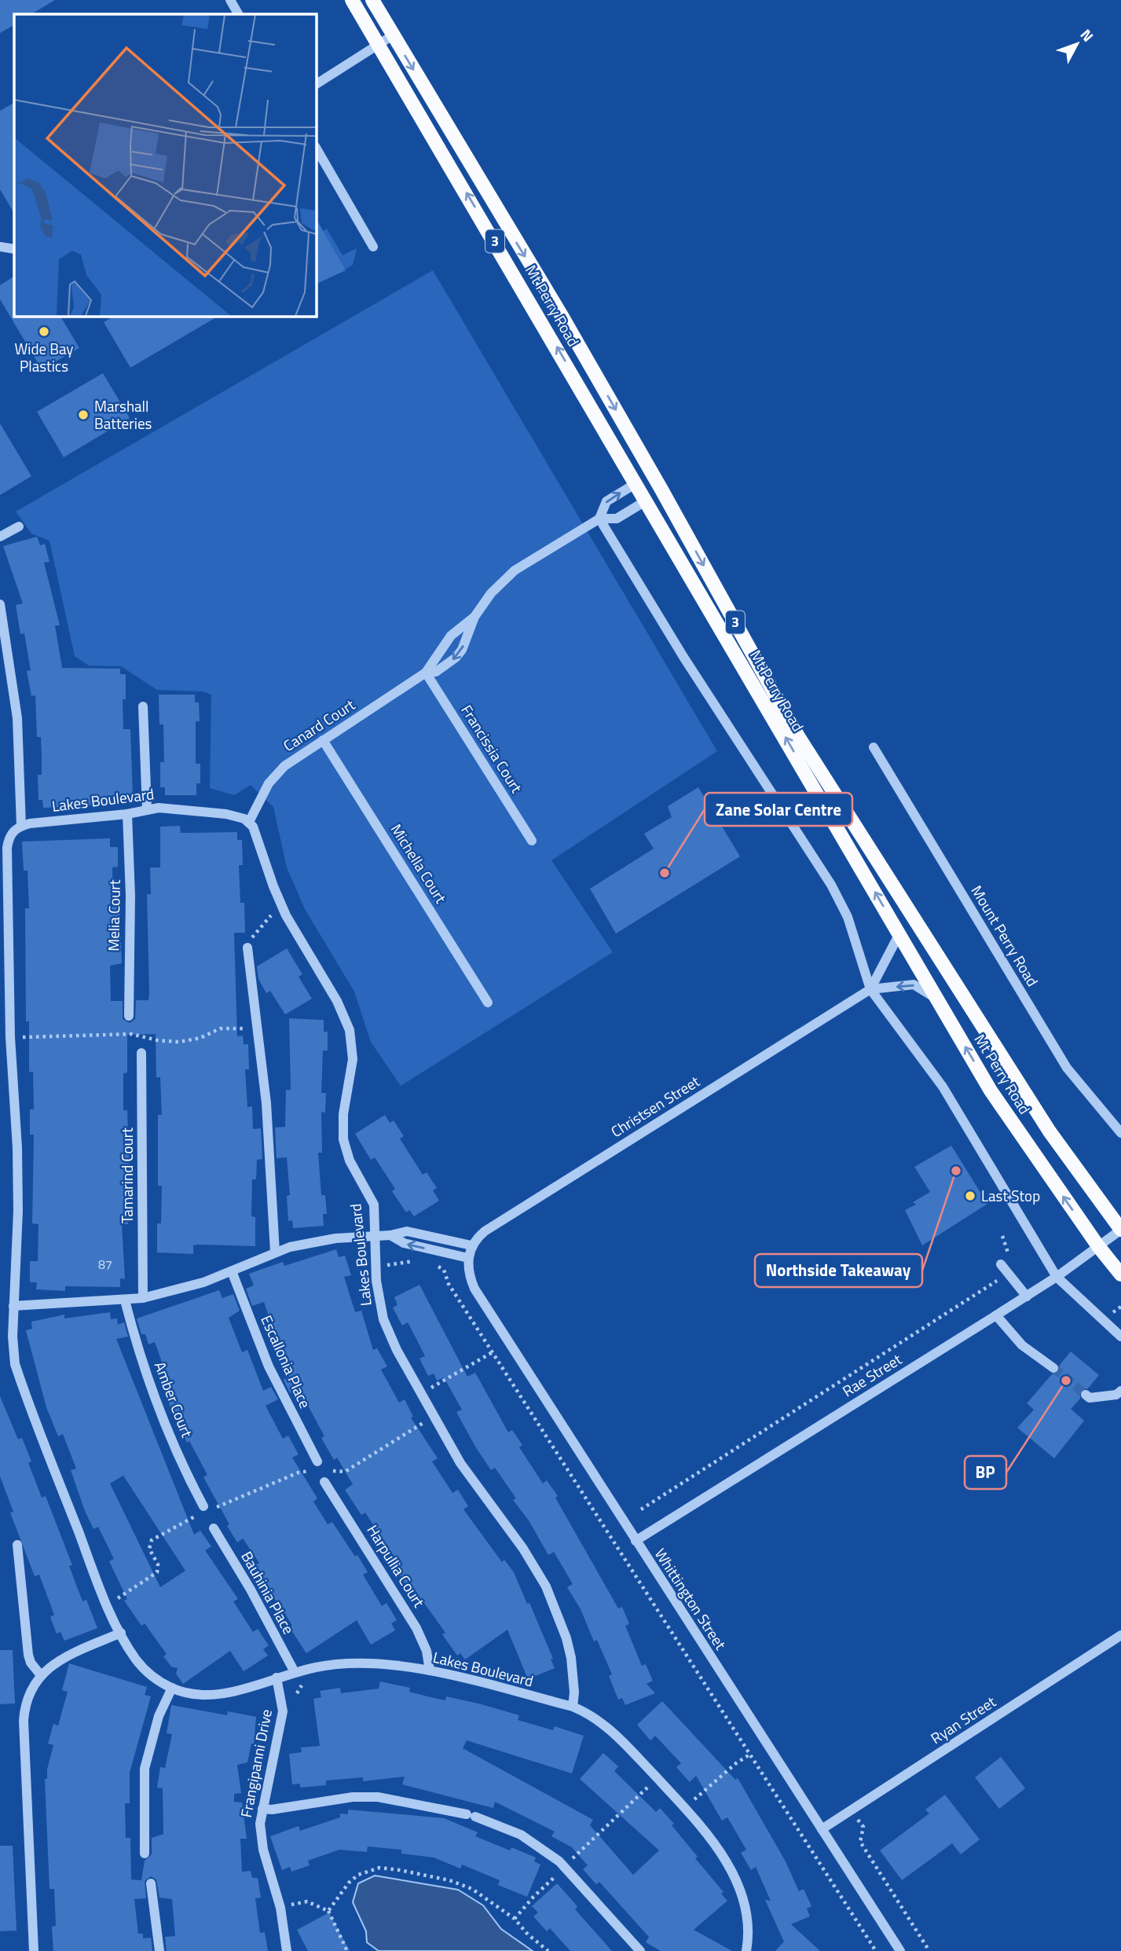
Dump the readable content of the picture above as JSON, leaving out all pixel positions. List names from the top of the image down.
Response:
{
  "streets": {
    "main road": ["3", "Mt Perry Road"],
    "street": [
      "Canard Court",
      "Francissia Court",
      "Lakes Boulevard",
      "Michella Court",
      "Melia Court",
      "Mount Perry Road",
      "Christsen Street",
      "Tamarind Court",
      "Escallonia Place",
      "Rae Street",
      "Amber Court",
      "Harpullia Court",
      "Bauhinia Place",
      "Whittington Street",
      "Ryan Street",
      "Frangipanni Drive"
    ]
  },
  "crossings": [
    ["Mt Perry Road", "Christsen Street"],
    ["Mt Perry Road", "Rae Street"],
    ["Canard Court", "Francissia Court"],
    ["Canard Court", "Lakes Boulevard"],
    ["Canard Court", "Michella Court"],
    ["Lakes Boulevard", "Melia Court"],
    ["Lakes Boulevard", "Harpullia Court"],
    ["Lakes Boulevard", "Bauhinia Place"],
    ["Lakes Boulevard", "Frangipanni Drive"],
    ["Rae Street", "Whittington Street"],
    ["Whittington Street", "Ryan Street"]
  ],
  "places": [
    "Wide Bay Plastics",
    "Marshall Batteries",
    "Zane Solar Centre",
    "Northside Takeaway",
    "Last Stop",
    "BP"
  ],
  "house_numbers": ["87"],
  "north": "top right"
}
